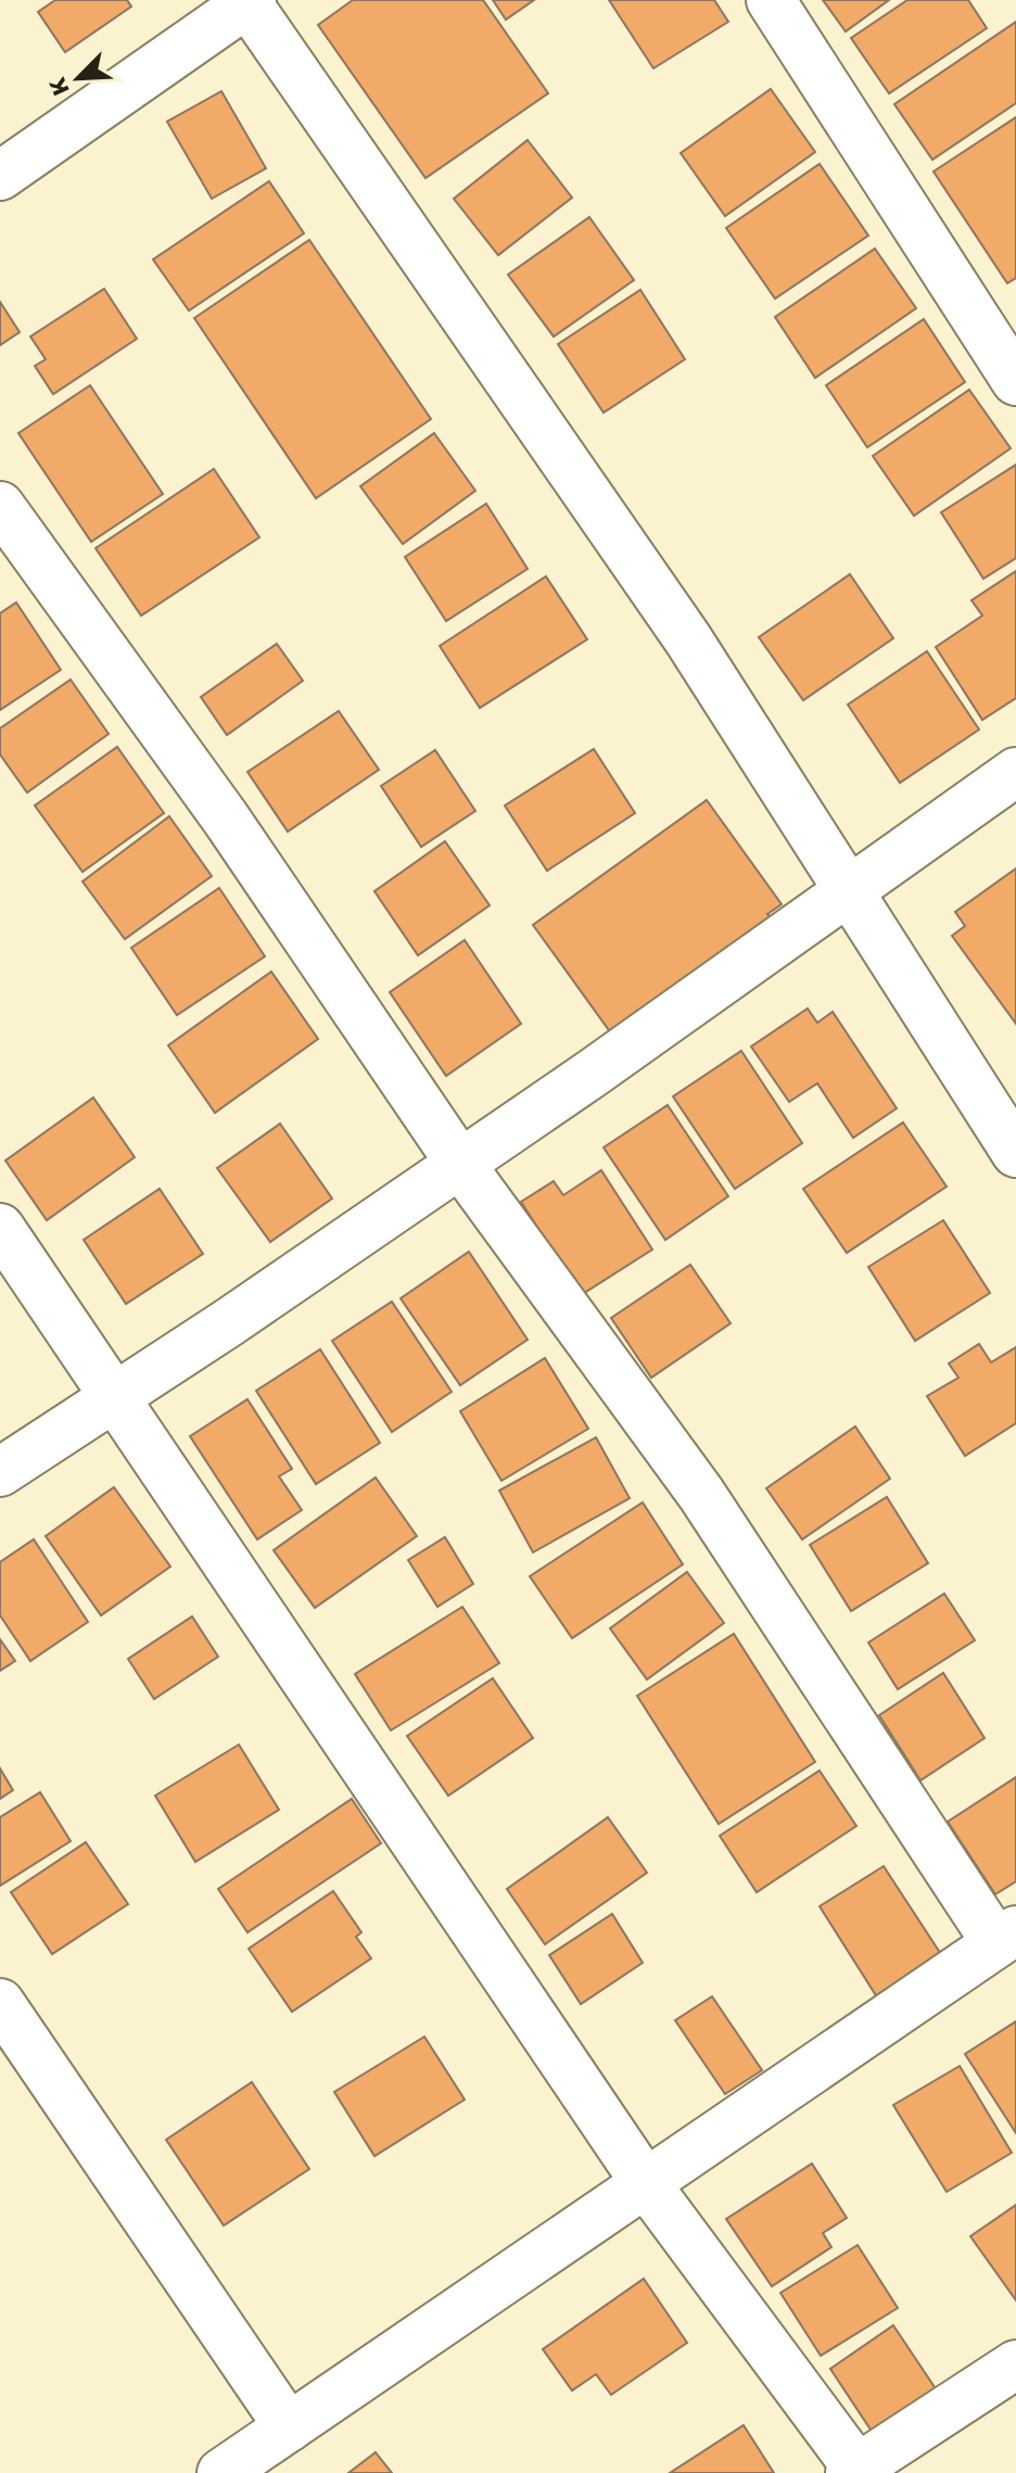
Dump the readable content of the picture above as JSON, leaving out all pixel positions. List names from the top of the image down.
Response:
{
  "north": "bottom left"
}
